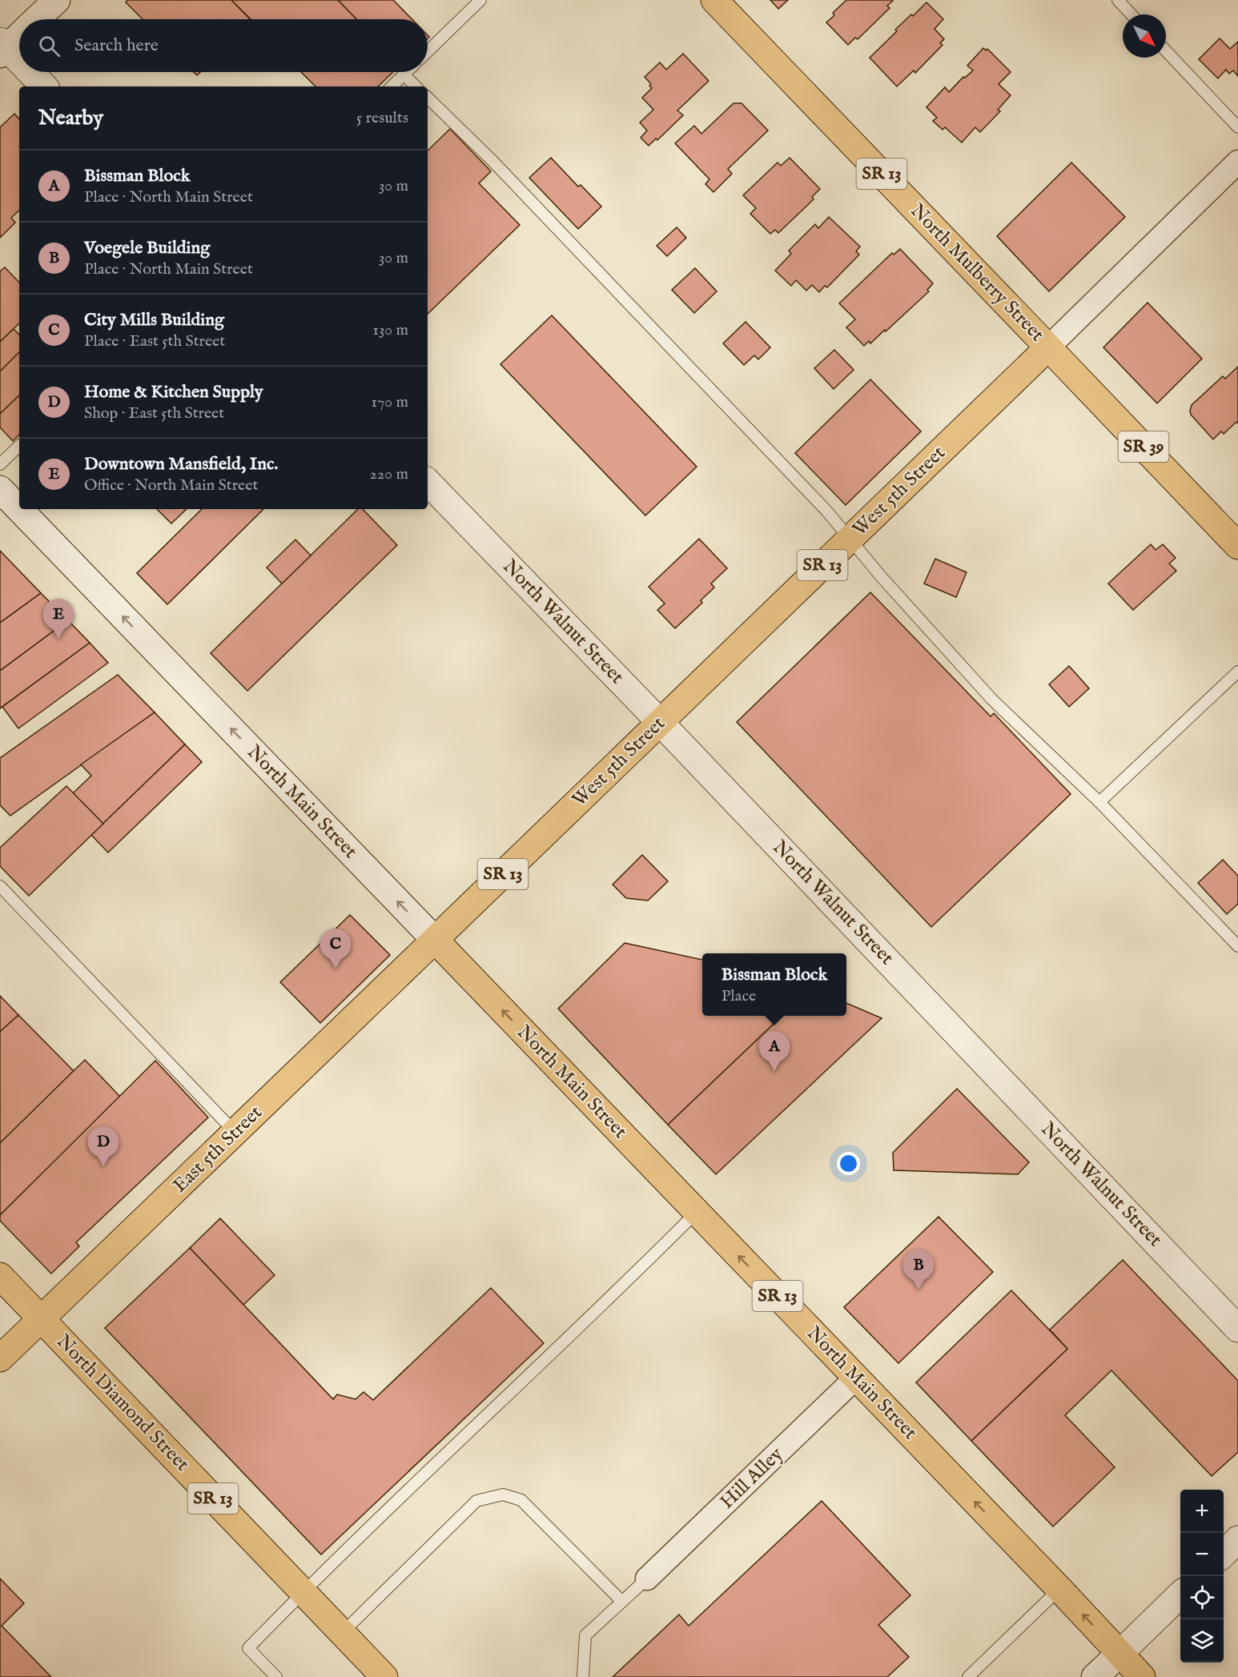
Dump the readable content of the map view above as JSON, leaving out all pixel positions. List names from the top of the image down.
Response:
{
  "streets": {
    "main road": [
      "SR 13",
      "North Mulberry Street",
      "SR 39",
      "West 5th Street",
      "North Main Street",
      "East 5th Street",
      "North Diamond Street"
    ],
    "street": ["North Walnut Street", "Hill Alley"]
  },
  "crossings": [
    ["North Mulberry Street", "West 5th Street"],
    ["West 5th Street", "North Walnut Street"],
    ["West 5th Street", "North Main Street"],
    ["West 5th Street", "East 5th Street"],
    ["North Main Street", "East 5th Street"],
    ["North Main Street", "Hill Alley"],
    ["East 5th Street", "North Diamond Street"]
  ],
  "one_way": ["North Main Street"],
  "north": "bottom right",
  "page": {
    "search": "Search here",
    "heading": ["Nearby", "5 results"],
    "list": [
      {
        "mark": "A",
        "name": "Bissman Block",
        "note": "Place · North Main Street",
        "value": "30 m"
      },
      {
        "mark": "B",
        "name": "Voegele Building",
        "note": "Place · North Main Street",
        "value": "30 m"
      },
      {
        "mark": "C",
        "name": "City Mills Building",
        "note": "Place · East 5th Street",
        "value": "130 m"
      },
      {
        "mark": "D",
        "name": "Home & Kitchen Supply",
        "note": "Shop · East 5th Street",
        "value": "170 m"
      },
      {
        "mark": "E",
        "name": "Downtown Mansfield, Inc.",
        "note": "Office · North Main Street",
        "value": "220 m"
      }
    ],
    "pins": [
      "E",
      "C",
      "A",
      "D",
      "B"
    ],
    "popup": ["Bissman Block", "Place"],
    "map_buttons": ["+", "−"]
  }
}
